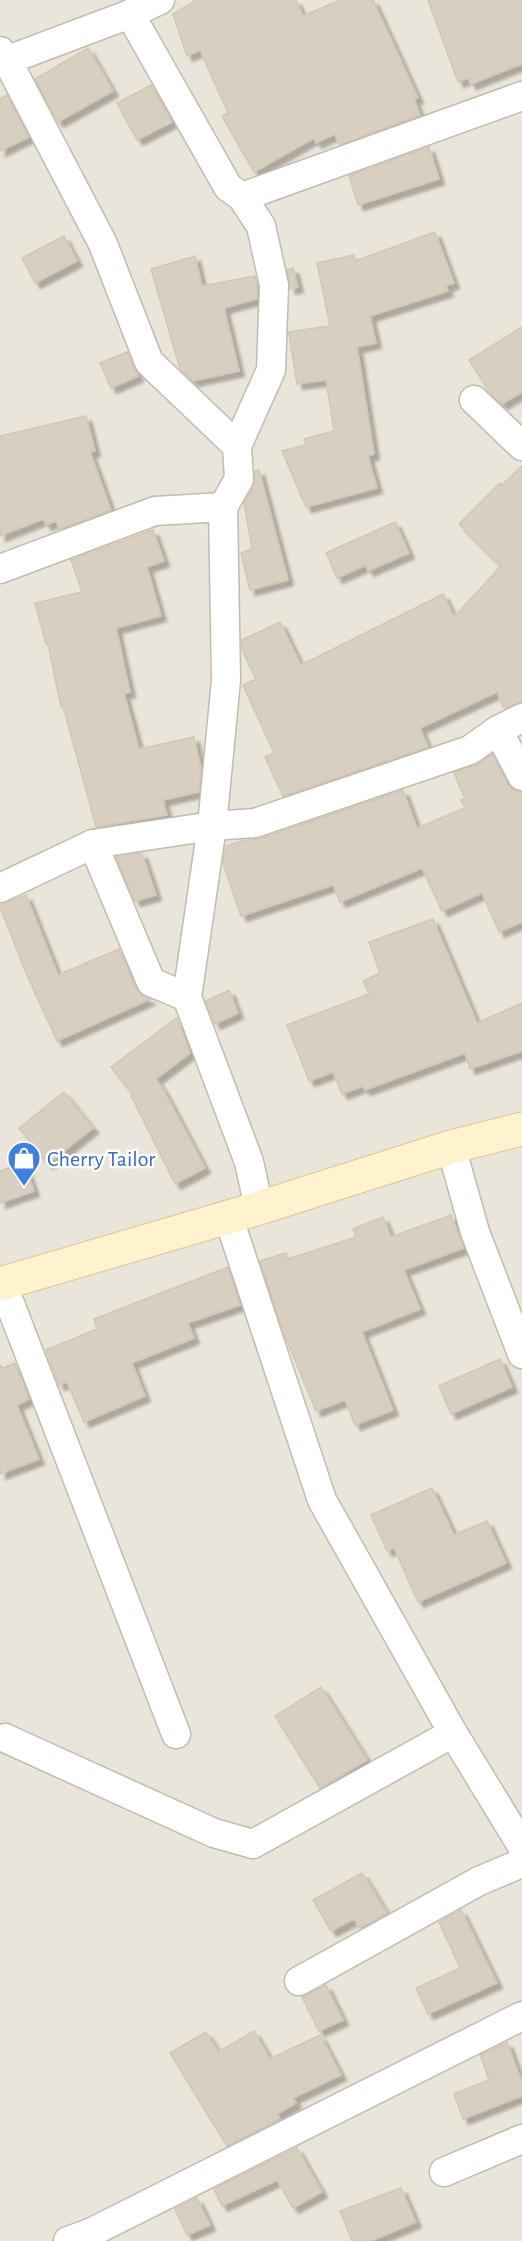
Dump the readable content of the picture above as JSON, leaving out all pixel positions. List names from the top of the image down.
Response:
{
  "places": {
    "shop": ["Cherry Tailor"]
  }
}
